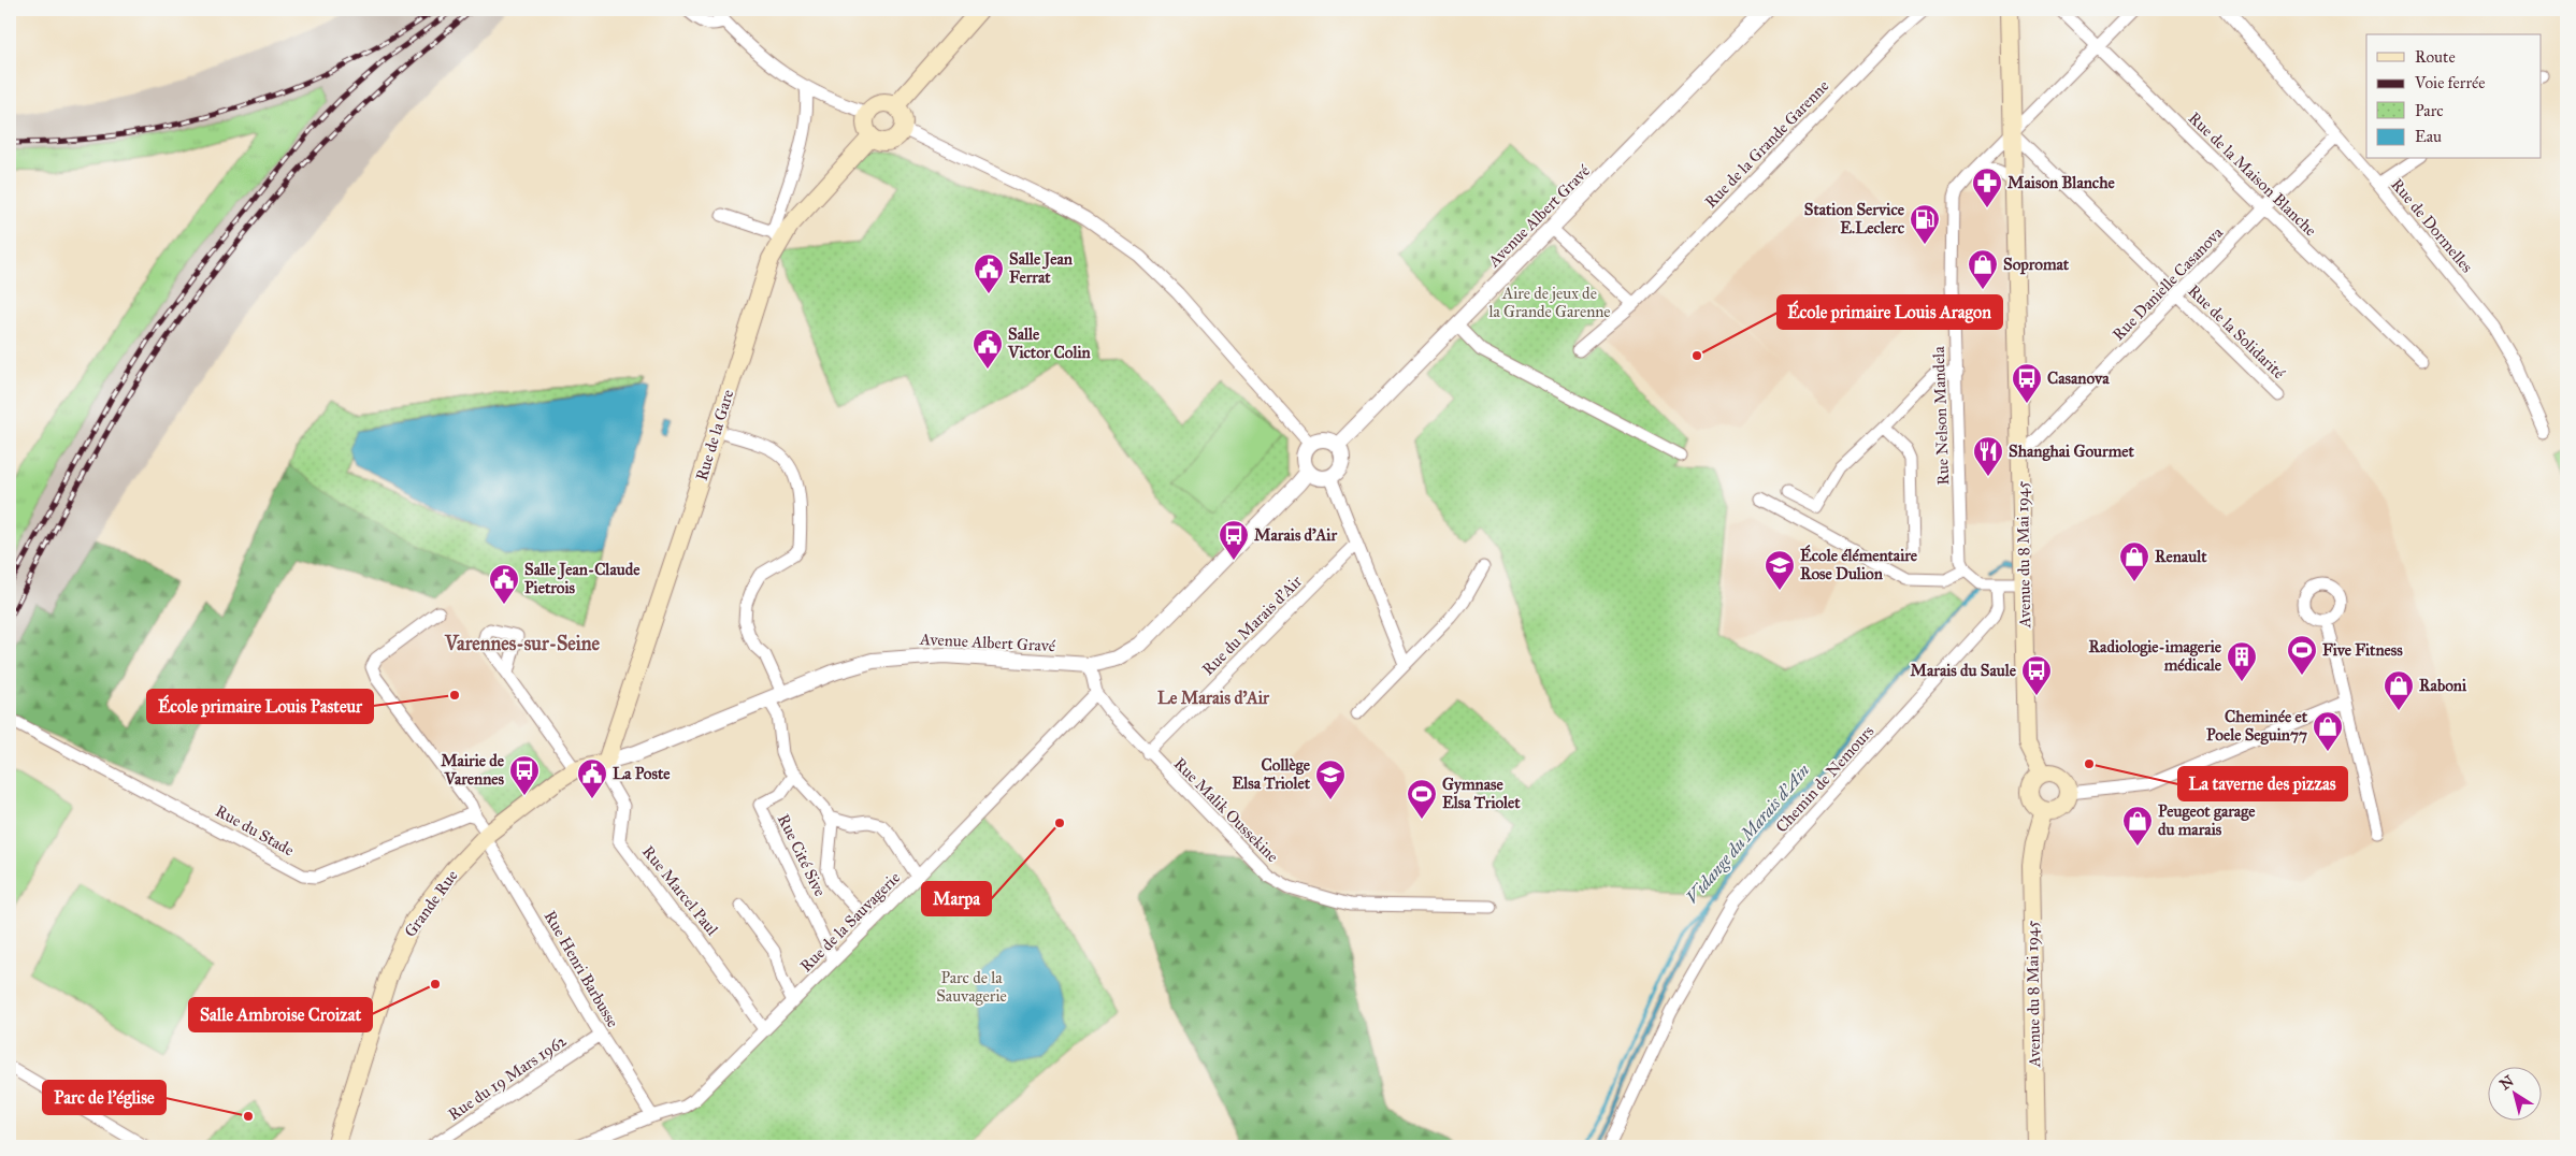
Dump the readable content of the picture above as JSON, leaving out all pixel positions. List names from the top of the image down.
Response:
{
  "streets": {
    "main road": ["Rue de la Gare", "Avenue du 8 Mai 1945", "Grande Rue"],
    "street": [
      "Rue de la Grande Garenne",
      "Rue de la Maison Blanche",
      "Avenue Albert Gravé",
      "Rue de Dormelles",
      "Rue Danielle Casanova",
      "Rue de la Solidarité",
      "Rue Nelson Mandela",
      "Rue du Marais d'Air",
      "Chemin de Nemours",
      "Rue Malik Oussekine",
      "Rue du Stade",
      "Rue Cité Sive",
      "Rue Marcel Paul",
      "Rue de la Sauvagerie",
      "Rue Henri Barbusse",
      "Rue du 19 Mars 1962"
    ]
  },
  "crossings": [
    ["Rue de la Maison Blanche", "Rue Danielle Casanova"],
    ["Rue de la Maison Blanche", "Rue Nelson Mandela"],
    ["Avenue Albert Gravé", "Rue de la Gare"],
    ["Avenue Albert Gravé", "Rue Marcel Paul"],
    ["Avenue Albert Gravé", "Grande Rue"],
    ["Rue de Dormelles", "Rue Danielle Casanova"],
    ["Rue Danielle Casanova", "Rue de la Solidarité"],
    ["Rue Danielle Casanova", "Avenue du 8 Mai 1945"],
    ["Rue de la Solidarité", "Rue Nelson Mandela"],
    ["Rue de la Solidarité", "Avenue du 8 Mai 1945"],
    ["Rue Nelson Mandela", "Avenue du 8 Mai 1945"],
    ["Rue de la Gare", "Rue Marcel Paul"],
    ["Rue de la Gare", "Grande Rue"],
    ["Rue du Marais d'Air", "Rue Malik Oussekine"],
    ["Rue Malik Oussekine", "Rue de la Sauvagerie"],
    ["Rue Cité Sive", "Rue de la Sauvagerie"],
    ["Rue Marcel Paul", "Grande Rue"],
    ["Rue Marcel Paul", "Rue de la Sauvagerie"],
    ["Grande Rue", "Rue Henri Barbusse"],
    ["Rue de la Sauvagerie", "Rue Henri Barbusse"],
    ["Rue Henri Barbusse", "Rue du 19 Mars 1962"]
  ],
  "districts": ["Varennes-sur-Seine", "Le Marais d'Air"],
  "water": ["Vidange du Marais d'Ain"],
  "parks": ["Aire de jeux de la Grande Garenne", "Parc de la Sauvagerie"],
  "places": {
    "pharmacy": ["Maison Blanche"],
    "fuel station": ["Station Service E.Leclerc"],
    "shop": [
      "Sopromat",
      "Renault",
      "Raboni",
      "Cheminée et Poele Seguin77",
      "Peugeot garage du marais"
    ],
    "public building": [
      "Salle Jean Ferrat",
      "Salle Victor Colin",
      "Salle Jean-Claude Pietrois",
      "La Poste"
    ],
    "other": [
      "École primaire Louis Aragon",
      "École primaire Louis Pasteur",
      "La taverne des pizzas",
      "Marpa",
      "Salle Ambroise Croizat",
      "Parc de l'église"
    ],
    "bus stop": [
      "Casanova",
      "Marais d'Air",
      "Marais du Saule",
      "Mairie de Varennes"
    ],
    "restaurant": ["Shanghai Gourmet"],
    "school or university": ["École élémentaire Rose Dulion", "Collège Elsa Triolet"],
    "sports": ["Five Fitness", "Gymnase Elsa Triolet"],
    "building": ["Radiologie-imagerie médicale"]
  },
  "legend": [
    "Route",
    "Voie ferrée",
    "Parc",
    "Eau"
  ],
  "north": "top left"
}
